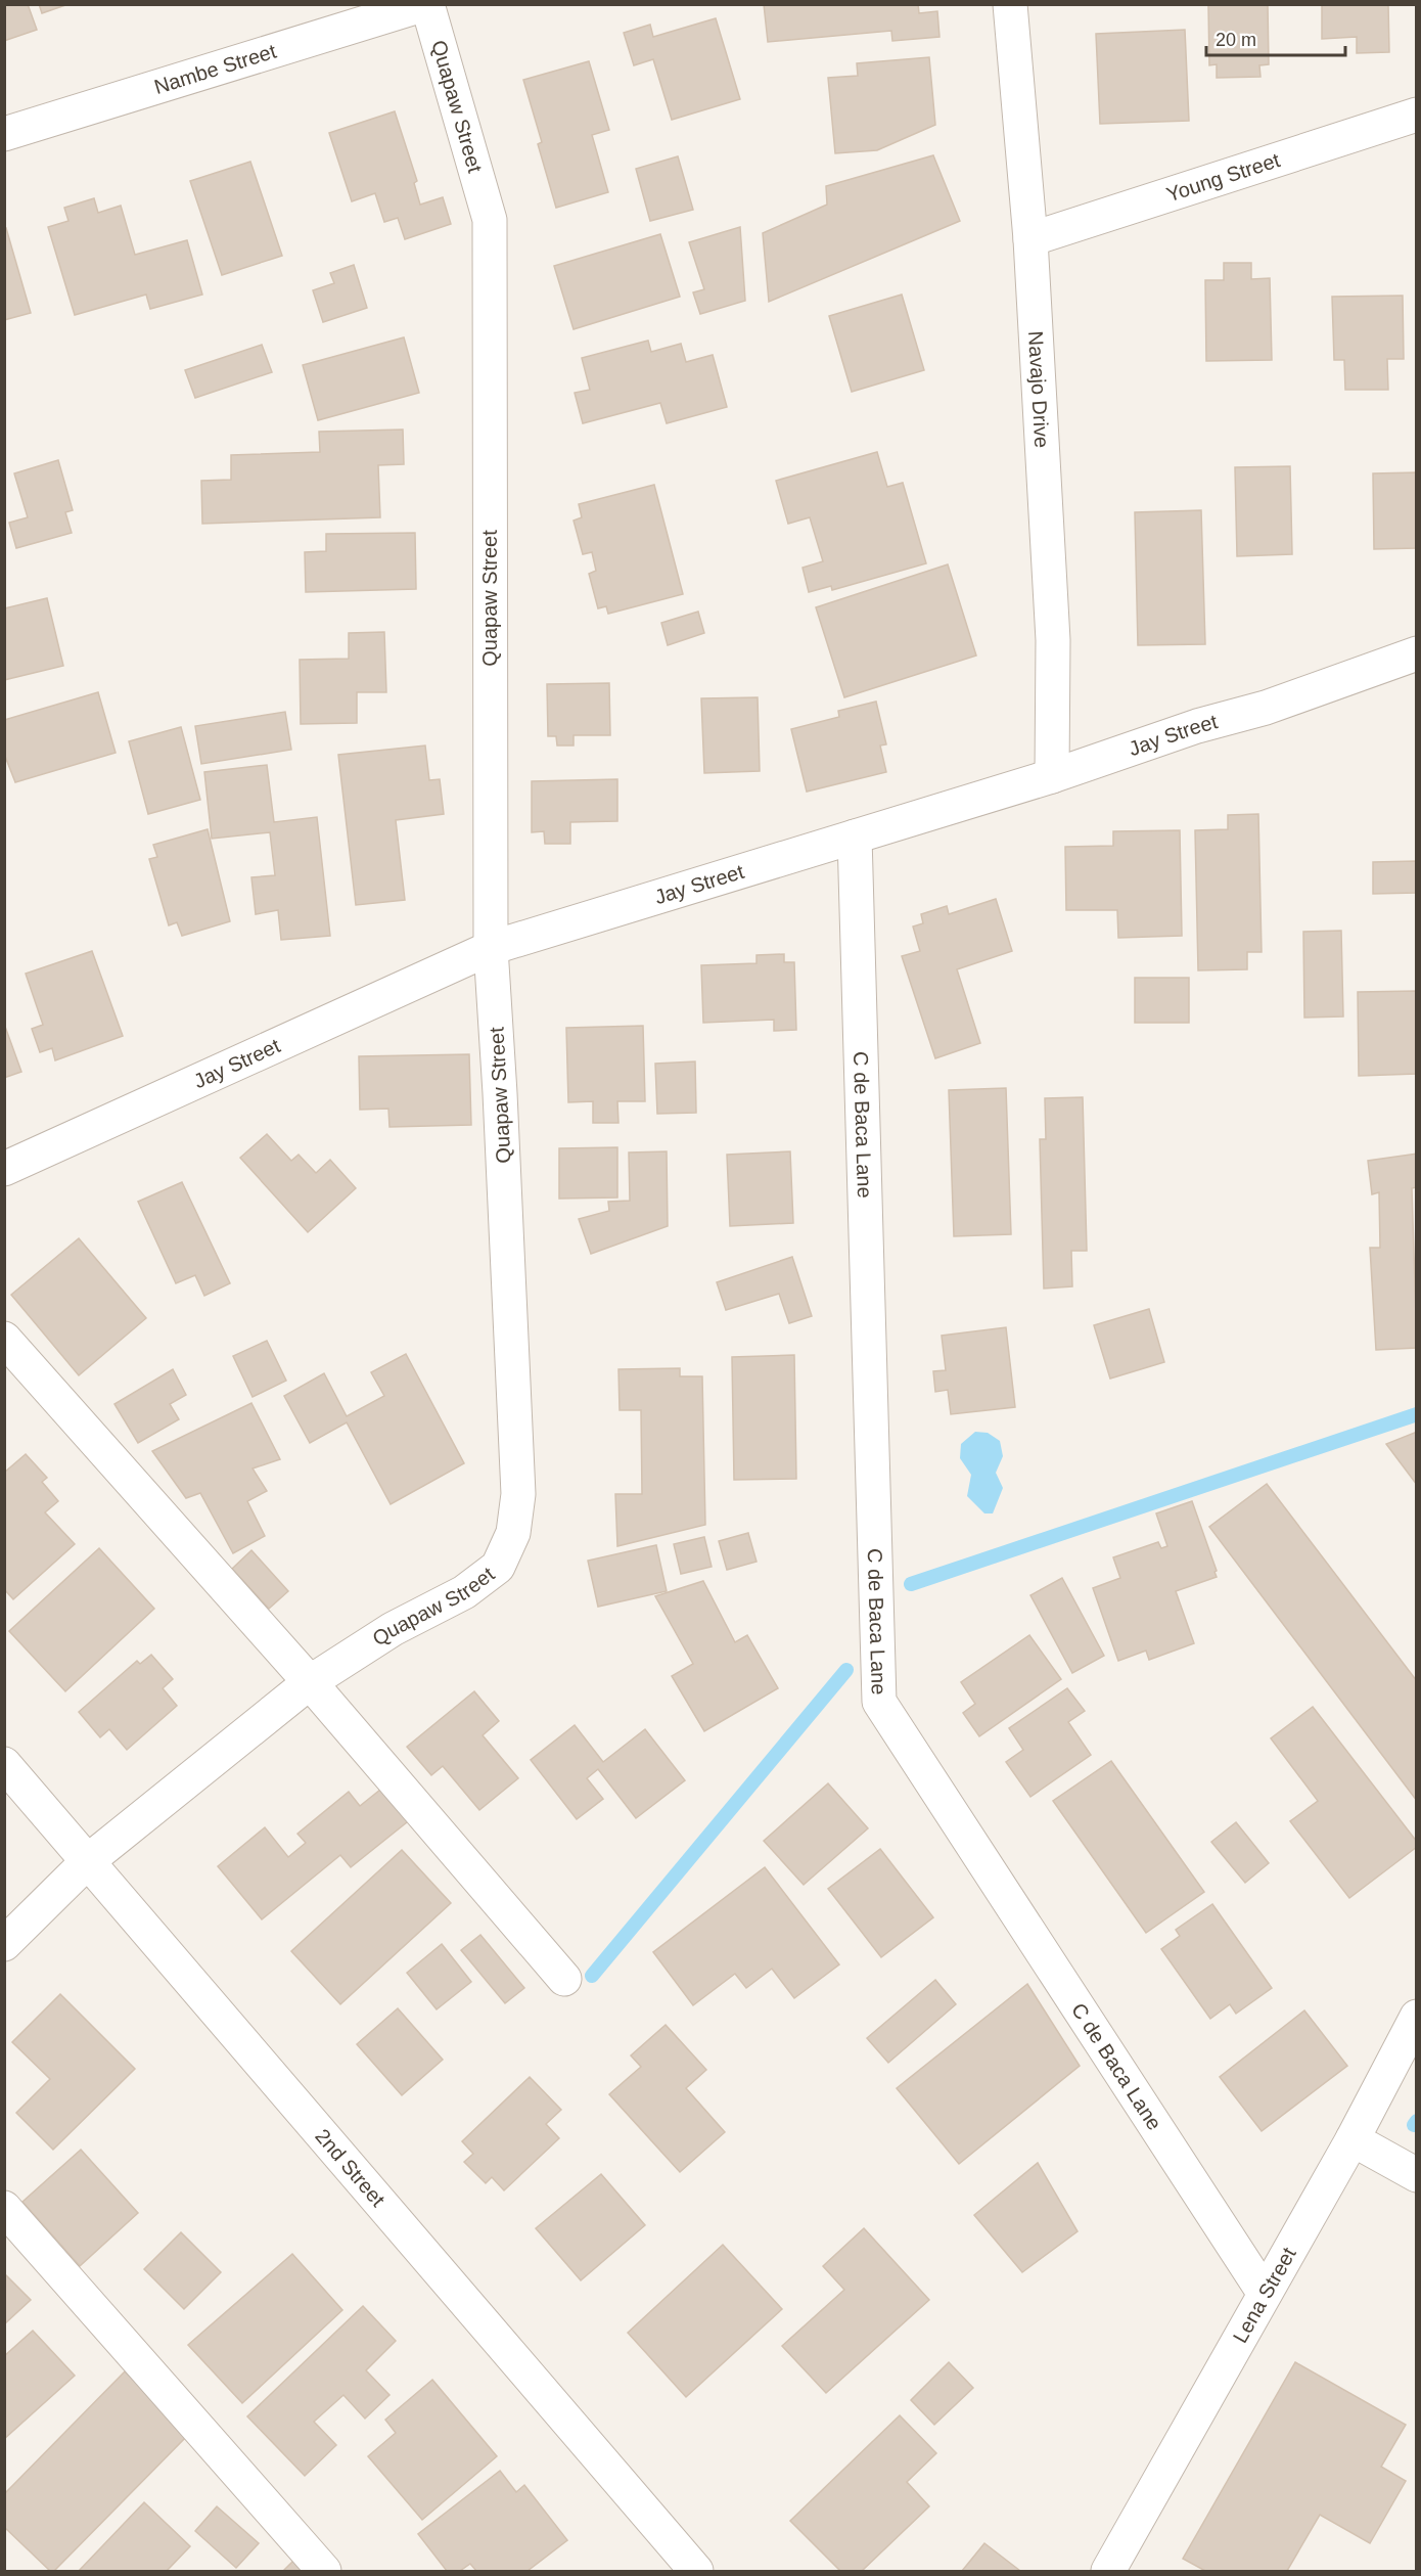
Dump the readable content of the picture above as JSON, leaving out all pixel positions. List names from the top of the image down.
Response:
{
  "streets": {
    "street": [
      "Nambe Street",
      "Quapaw Street",
      "Young Street",
      "Navajo Drive",
      "Jay Street",
      "C de Baca Lane",
      "2nd Street",
      "Lena Street"
    ]
  },
  "crossings": [
    ["Nambe Street", "Quapaw Street"],
    ["Quapaw Street", "Jay Street"],
    ["Quapaw Street", "2nd Street"],
    ["Young Street", "Navajo Drive"],
    ["Navajo Drive", "Jay Street"],
    ["Jay Street", "C de Baca Lane"],
    ["C de Baca Lane", "Lena Street"]
  ],
  "scale_bar": "20 m"
}
